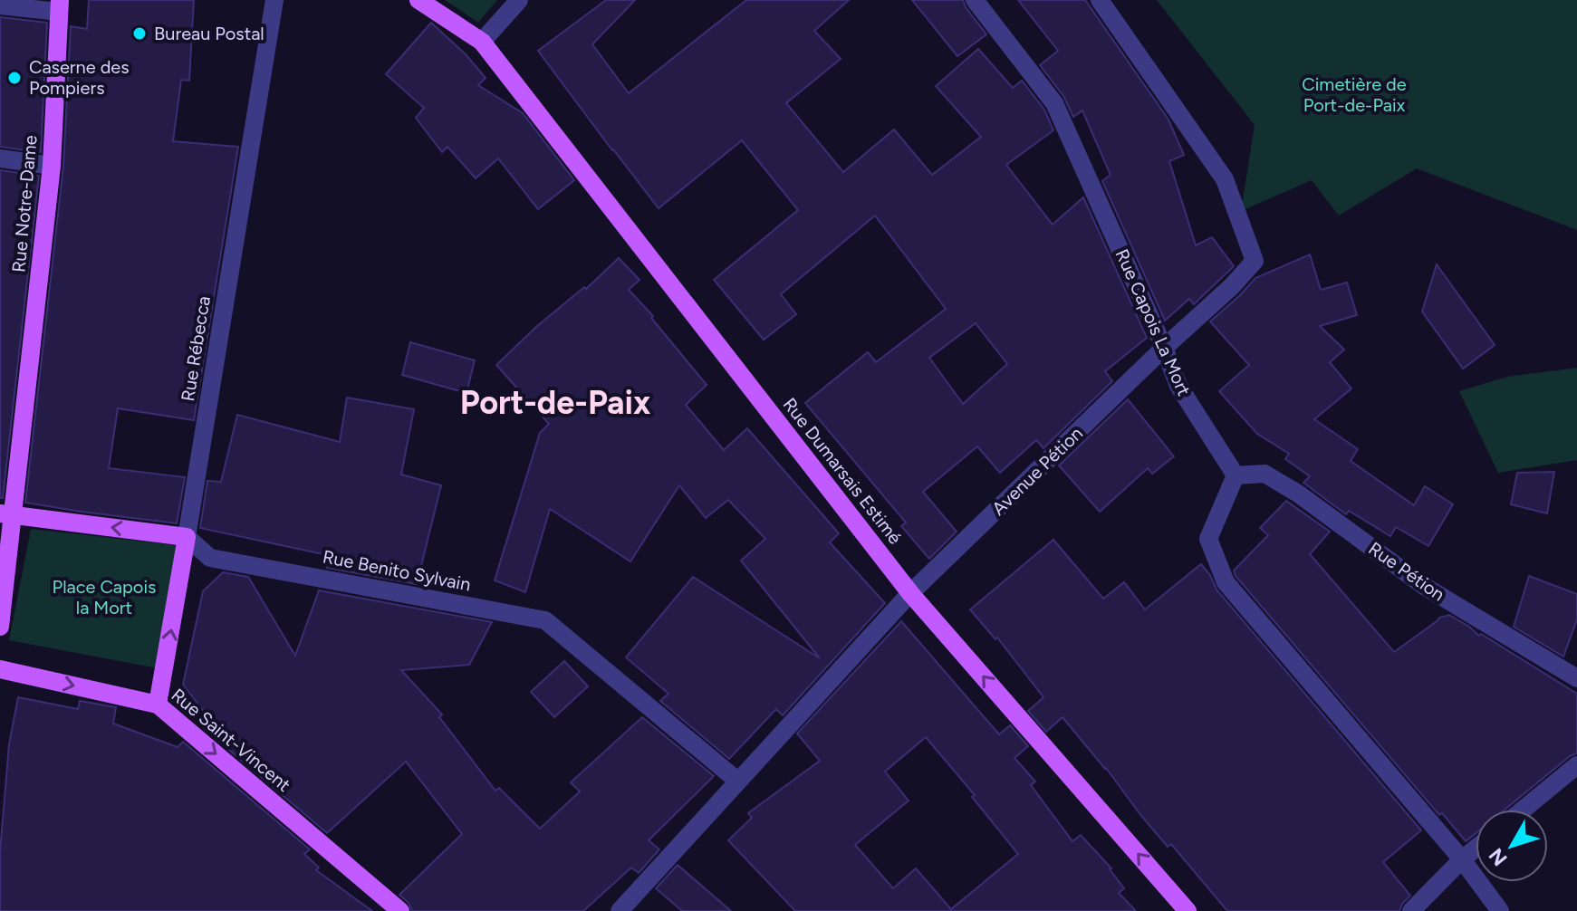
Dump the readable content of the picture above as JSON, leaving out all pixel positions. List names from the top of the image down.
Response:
{
  "streets": {
    "main road": [
      "Rue Notre-Dame",
      "Rue Rébecca",
      "Rue Dumarsais Estimé",
      "Rue Saint-Vincent"
    ],
    "street": [
      "Rue Capois La Mort",
      "Avenue Pétion",
      "Rue Benito Sylvain",
      "Rue Pétion"
    ]
  },
  "crossings": [
    ["Rue Capois La Mort", "Avenue Pétion"],
    ["Rue Capois La Mort", "Rue Pétion"],
    ["Rue Rébecca", "Rue Benito Sylvain"],
    ["Rue Rébecca", "Rue Saint-Vincent"],
    ["Rue Dumarsais Estimé", "Avenue Pétion"],
    ["Avenue Pétion", "Rue Benito Sylvain"]
  ],
  "one_way": ["Rue Dumarsais Estimé", "Rue Saint-Vincent"],
  "districts": ["Port-de-Paix"],
  "parks": ["Cimetière de Port-de-Paix", "Place Capois la Mort"],
  "places": ["Bureau Postal", "Caserne des Pompiers"],
  "north": "bottom left"
}
